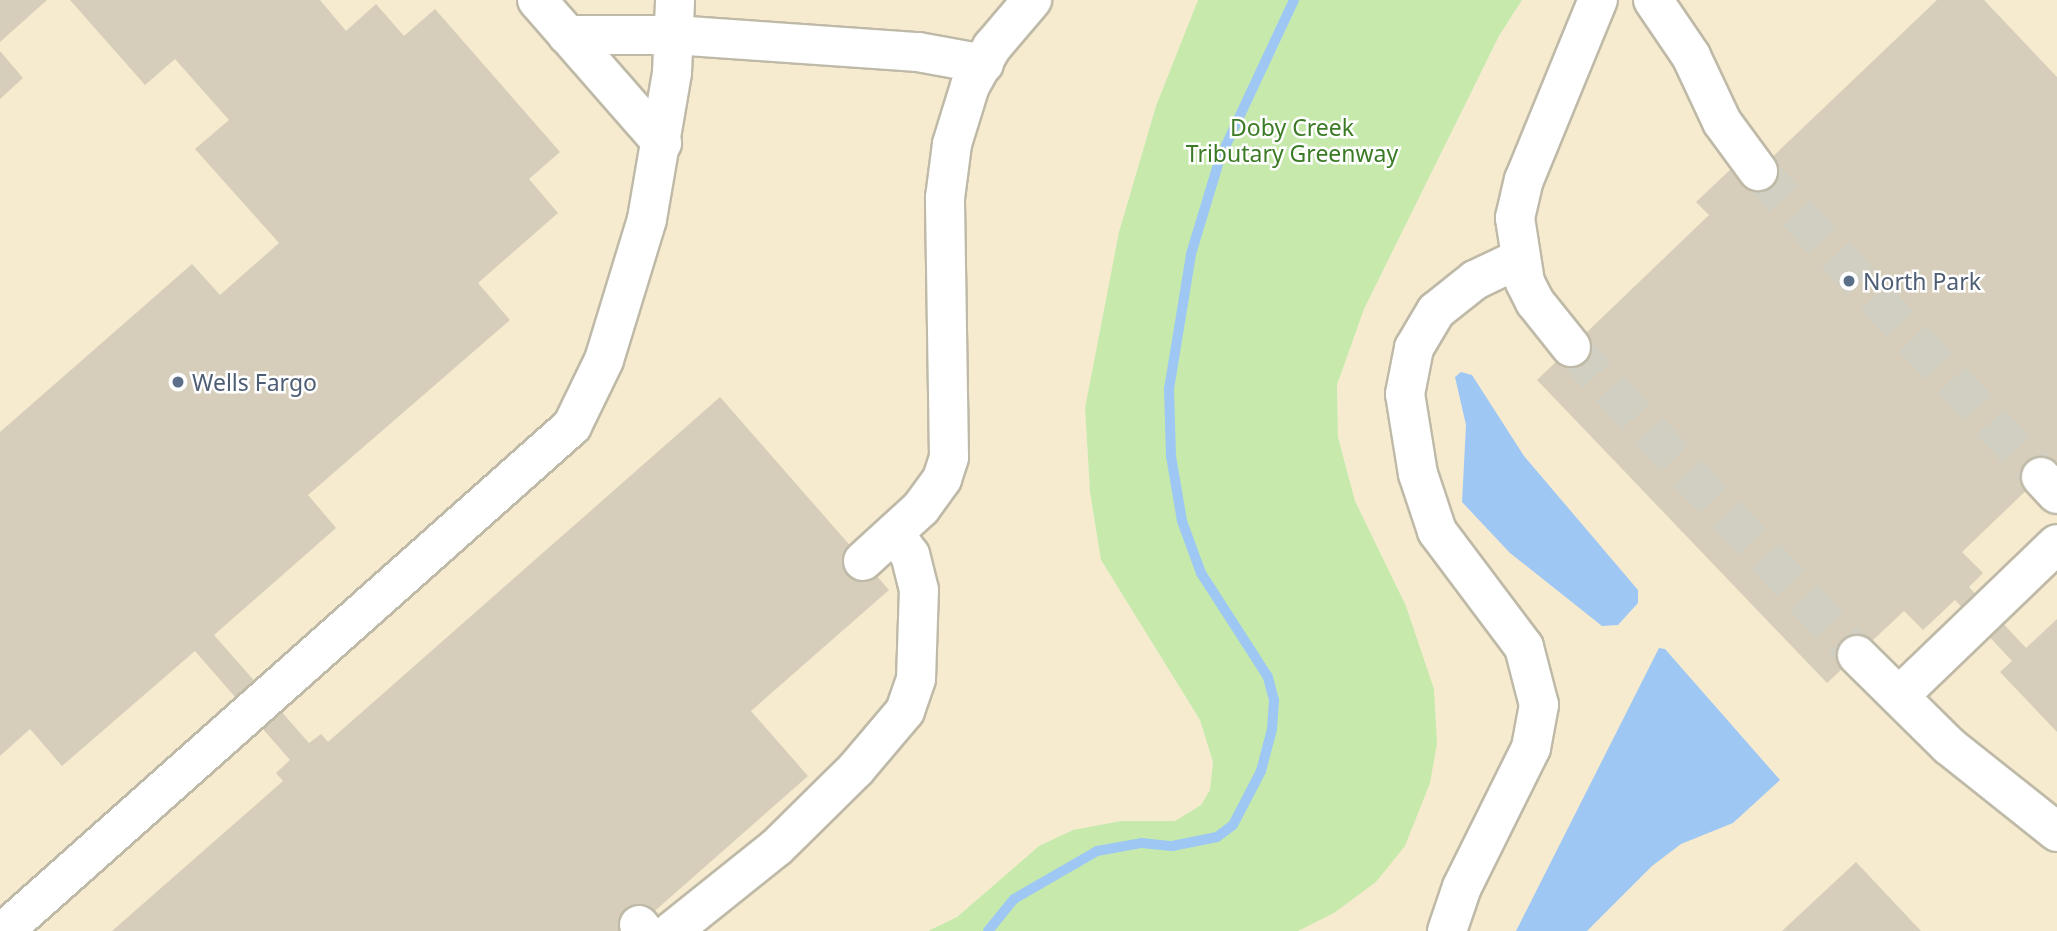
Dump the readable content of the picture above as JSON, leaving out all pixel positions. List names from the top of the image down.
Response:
{
  "parks": ["Doby Creek Tributary Greenway"],
  "places": ["North Park", "Wells Fargo"]
}
